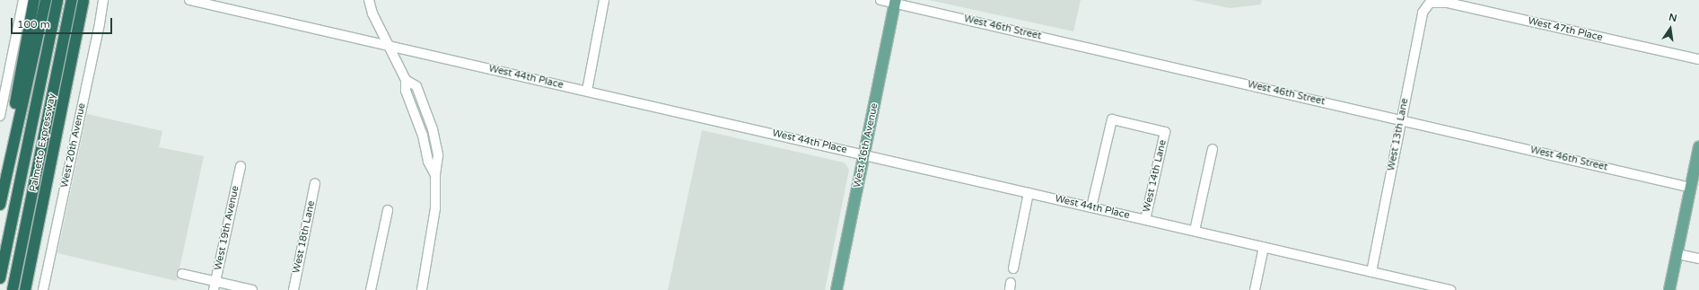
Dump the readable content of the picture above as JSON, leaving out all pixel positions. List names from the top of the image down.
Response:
{
  "streets": {
    "highway": ["Palmetto Expressway"],
    "main road": ["West 16th Avenue"],
    "street": [
      "West 46th Street",
      "West 47th Place",
      "West 44th Place",
      "West 13th Lane",
      "West 20th Avenue",
      "West 14th Lane",
      "West 19th Avenue",
      "West 18th Lane"
    ]
  },
  "crossings": [
    ["West 46th Street", "West 13th Lane"],
    ["West 46th Street", "West 16th Avenue"],
    ["West 47th Place", "West 13th Lane"],
    ["West 44th Place", "West 13th Lane"],
    ["West 44th Place", "West 16th Avenue"],
    ["West 44th Place", "West 14th Lane"]
  ],
  "scale_bar": "100 m",
  "north": "top"
}
